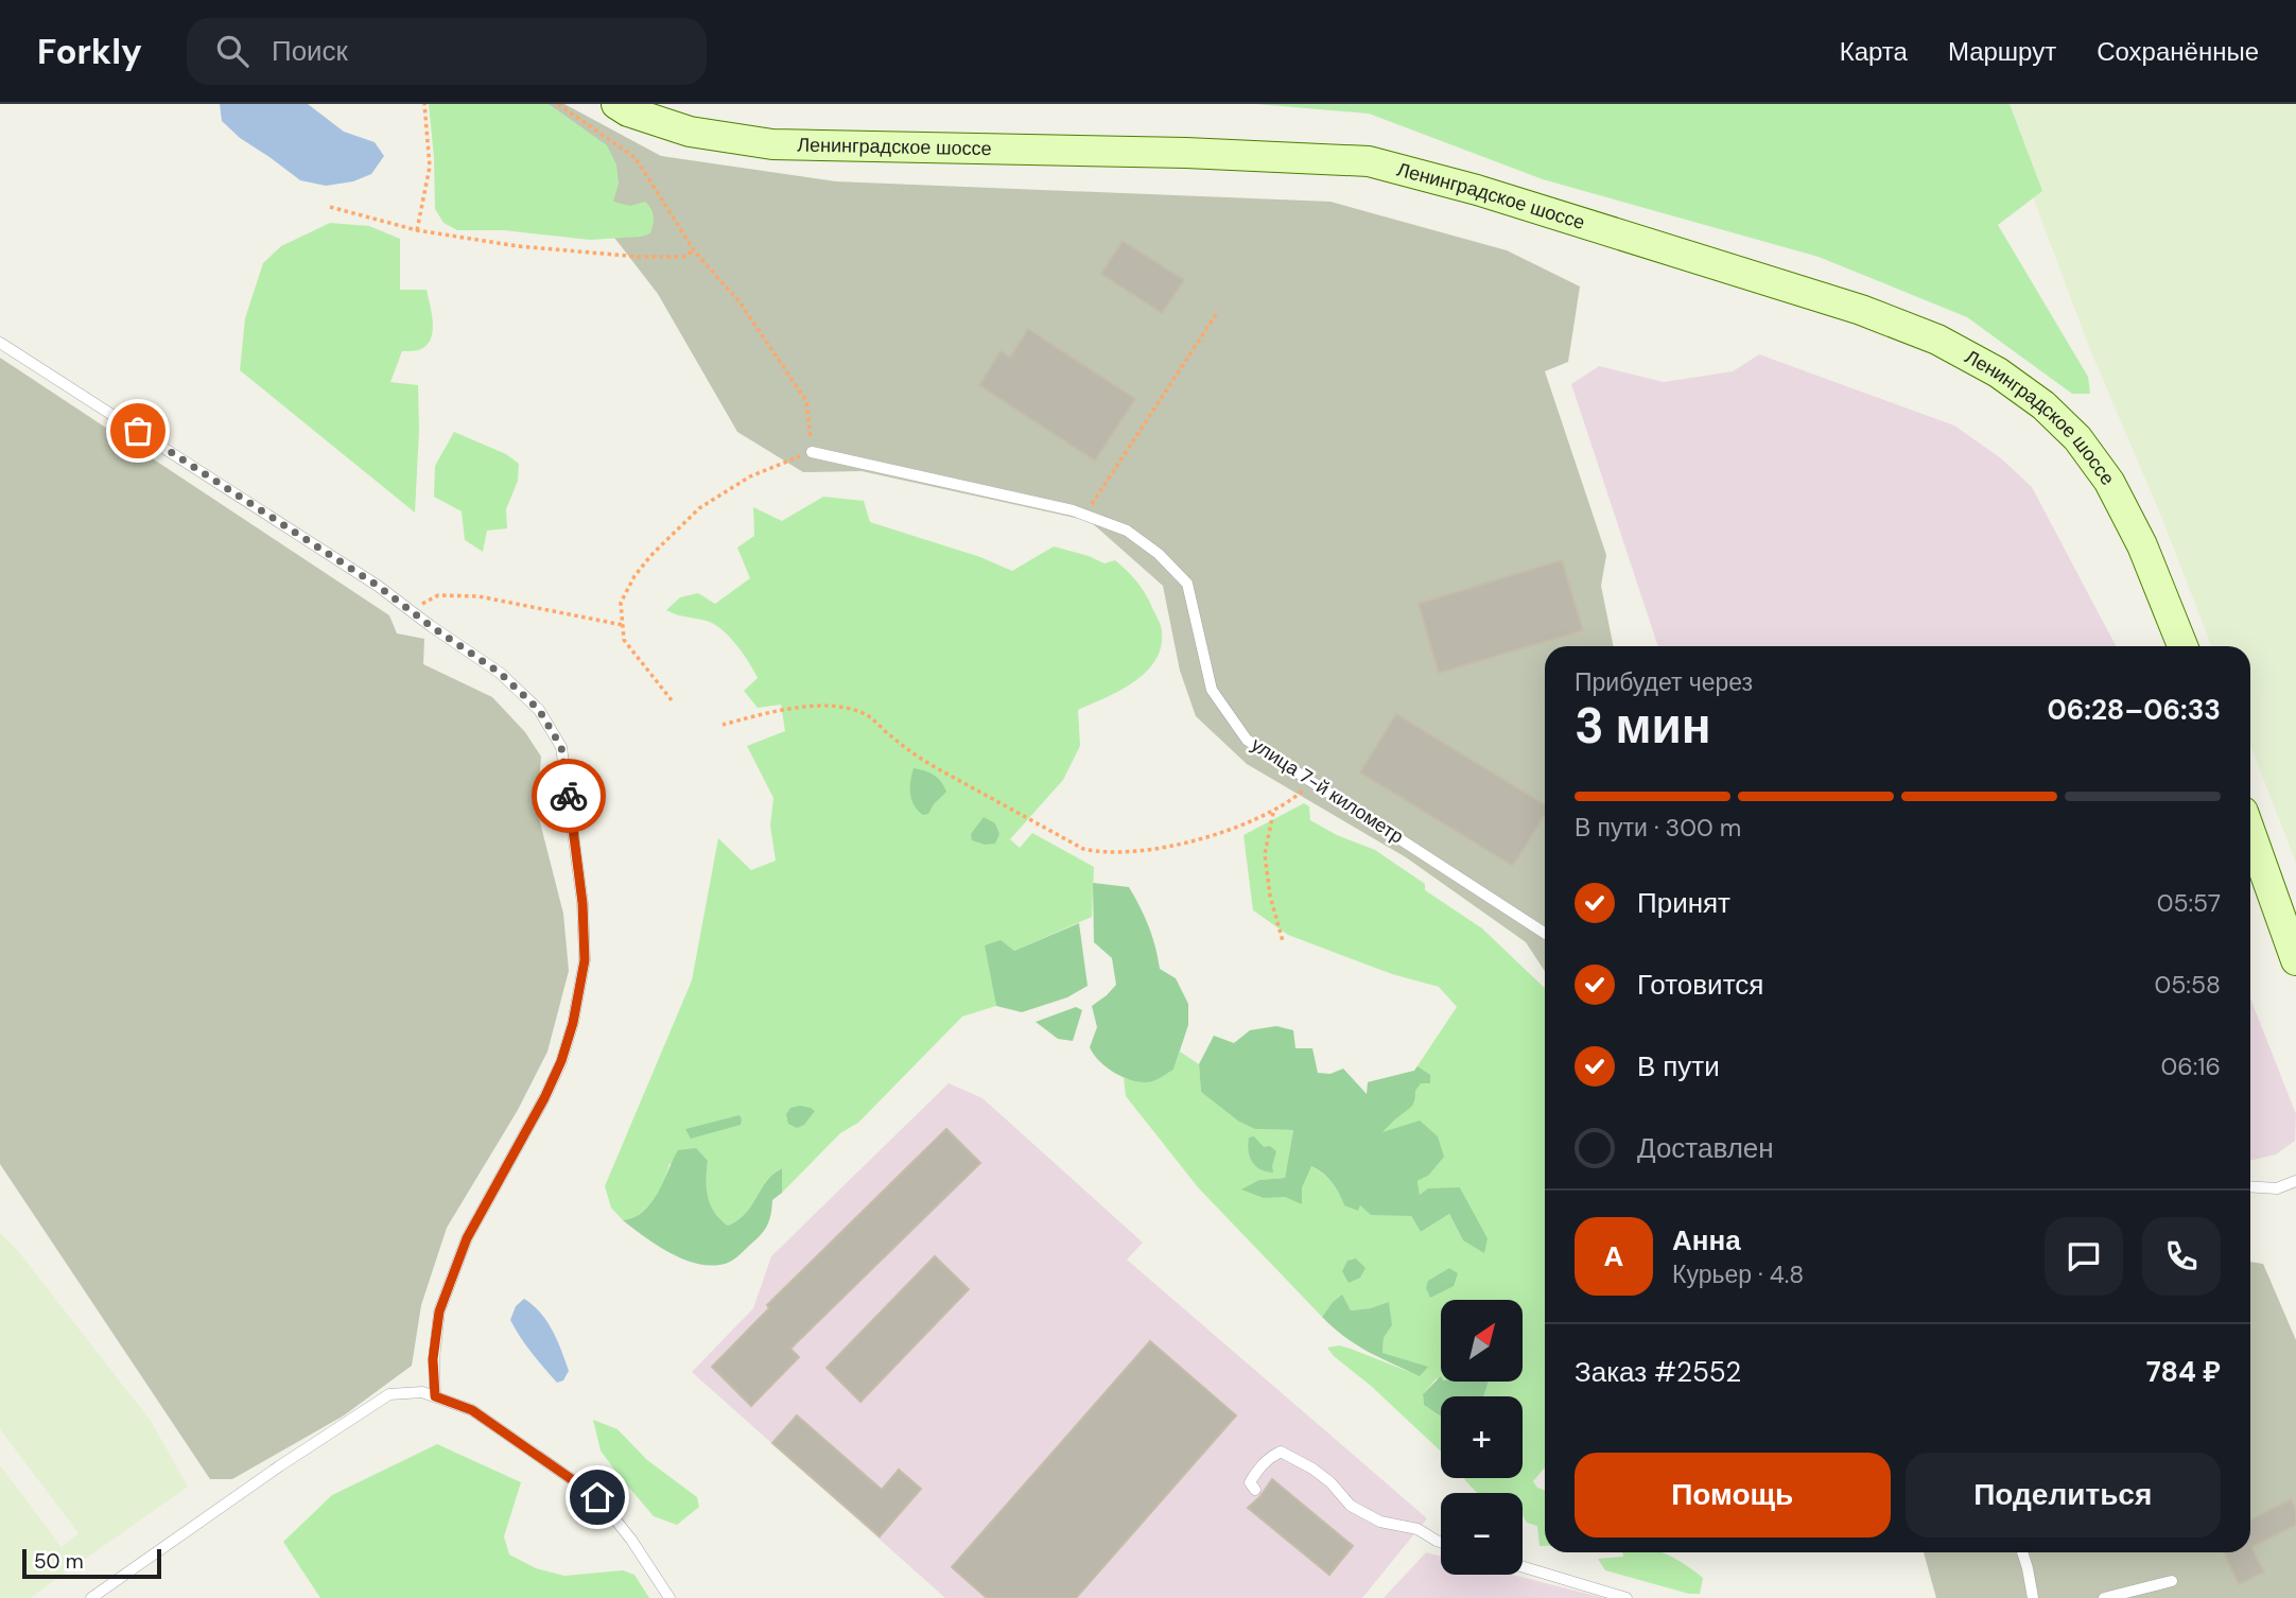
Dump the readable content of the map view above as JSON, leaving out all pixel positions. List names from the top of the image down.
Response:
{
  "streets": {
    "main road": ["Ленинградское шоссе"],
    "lane": ["улица 7-й километр"]
  },
  "scale_bar": "50 m",
  "north": "top right",
  "page": {
    "header": "Forkly",
    "search": "Поиск",
    "nav": ["Карта", "Маршрут", "Сохранённые"],
    "heading": ["3 мин", "Прибудет через", "06:28–06:33"],
    "panel": [
      "Анна",
      "Курьер · 4.8",
      "Заказ #2552",
      "784 ₽"
    ],
    "bar": "В пути · 300 m",
    "list": [
      ["Принят", "05:57"],
      ["Готовится", "05:58"],
      ["В пути", "06:16"],
      "Доставлен"
    ],
    "round": "А",
    "map_buttons": ["+", "−"],
    "buttons": ["Помощь", "Поделиться"],
    "scale": "50 m"
  }
}
